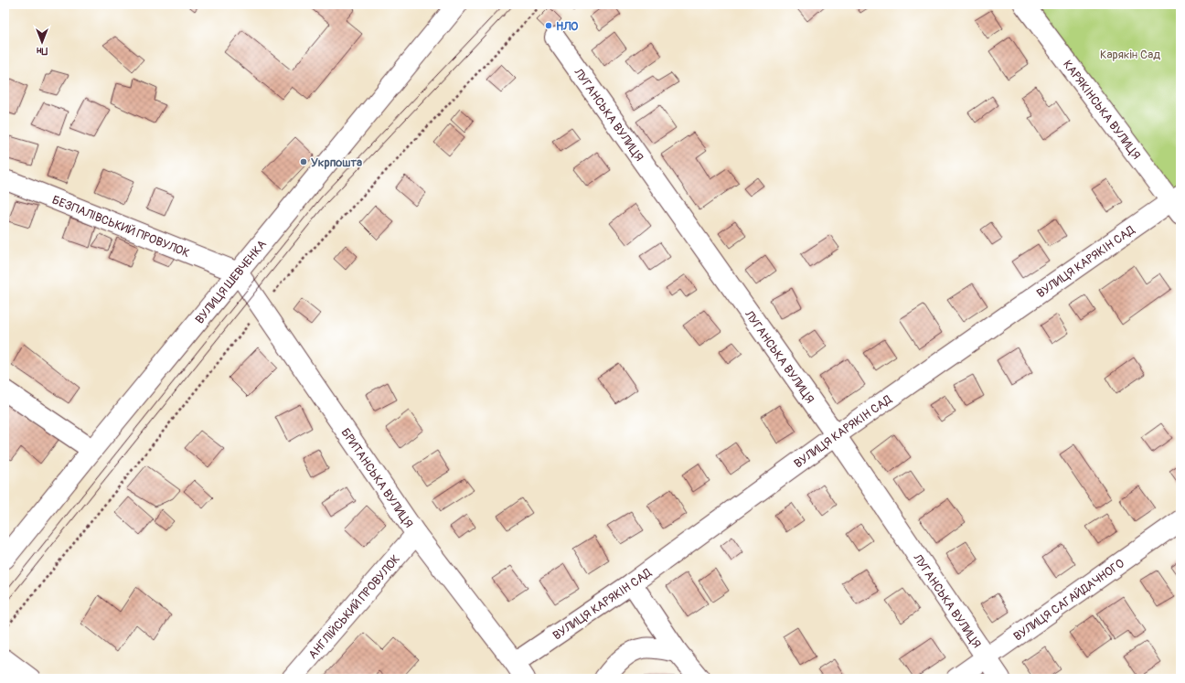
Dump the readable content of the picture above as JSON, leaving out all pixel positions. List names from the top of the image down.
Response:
{
  "streets": {
    "street": [
      "КАРЯКІНСЬКА ВУЛИЦЯ",
      "ЛУГАНСЬКА ВУЛИЦЯ",
      "БЕЗПАЛІВСЬКИЙ ПРОВУЛОК",
      "ВУЛИЦЯ КАРЯКІН САД",
      "ВУЛИЦЯ ШЕВЧЕНКА",
      "БРИТАНСЬКА ВУЛИЦЯ",
      "ВУЛИЦЯ САГАЙДАЧНОГО",
      "АНГЛІЙСЬКИЙ ПРОВУЛОК"
    ]
  },
  "crossings": [
    ["КАРЯКІНСЬКА ВУЛИЦЯ", "ВУЛИЦЯ КАРЯКІН САД"],
    ["ЛУГАНСЬКА ВУЛИЦЯ", "ВУЛИЦЯ КАРЯКІН САД"],
    ["ЛУГАНСЬКА ВУЛИЦЯ", "ВУЛИЦЯ САГАЙДАЧНОГО"],
    ["БЕЗПАЛІВСЬКИЙ ПРОВУЛОК", "ВУЛИЦЯ ШЕВЧЕНКА"],
    ["БЕЗПАЛІВСЬКИЙ ПРОВУЛОК", "БРИТАНСЬКА ВУЛИЦЯ"],
    ["ВУЛИЦЯ КАРЯКІН САД", "БРИТАНСЬКА ВУЛИЦЯ"],
    ["ВУЛИЦЯ ШЕВЧЕНКА", "БРИТАНСЬКА ВУЛИЦЯ"],
    ["БРИТАНСЬКА ВУЛИЦЯ", "АНГЛІЙСЬКИЙ ПРОВУЛОК"]
  ],
  "parks": ["Карякін Сад"],
  "places": ["НЛО", "Укрпошта"],
  "north": "bottom"
}
